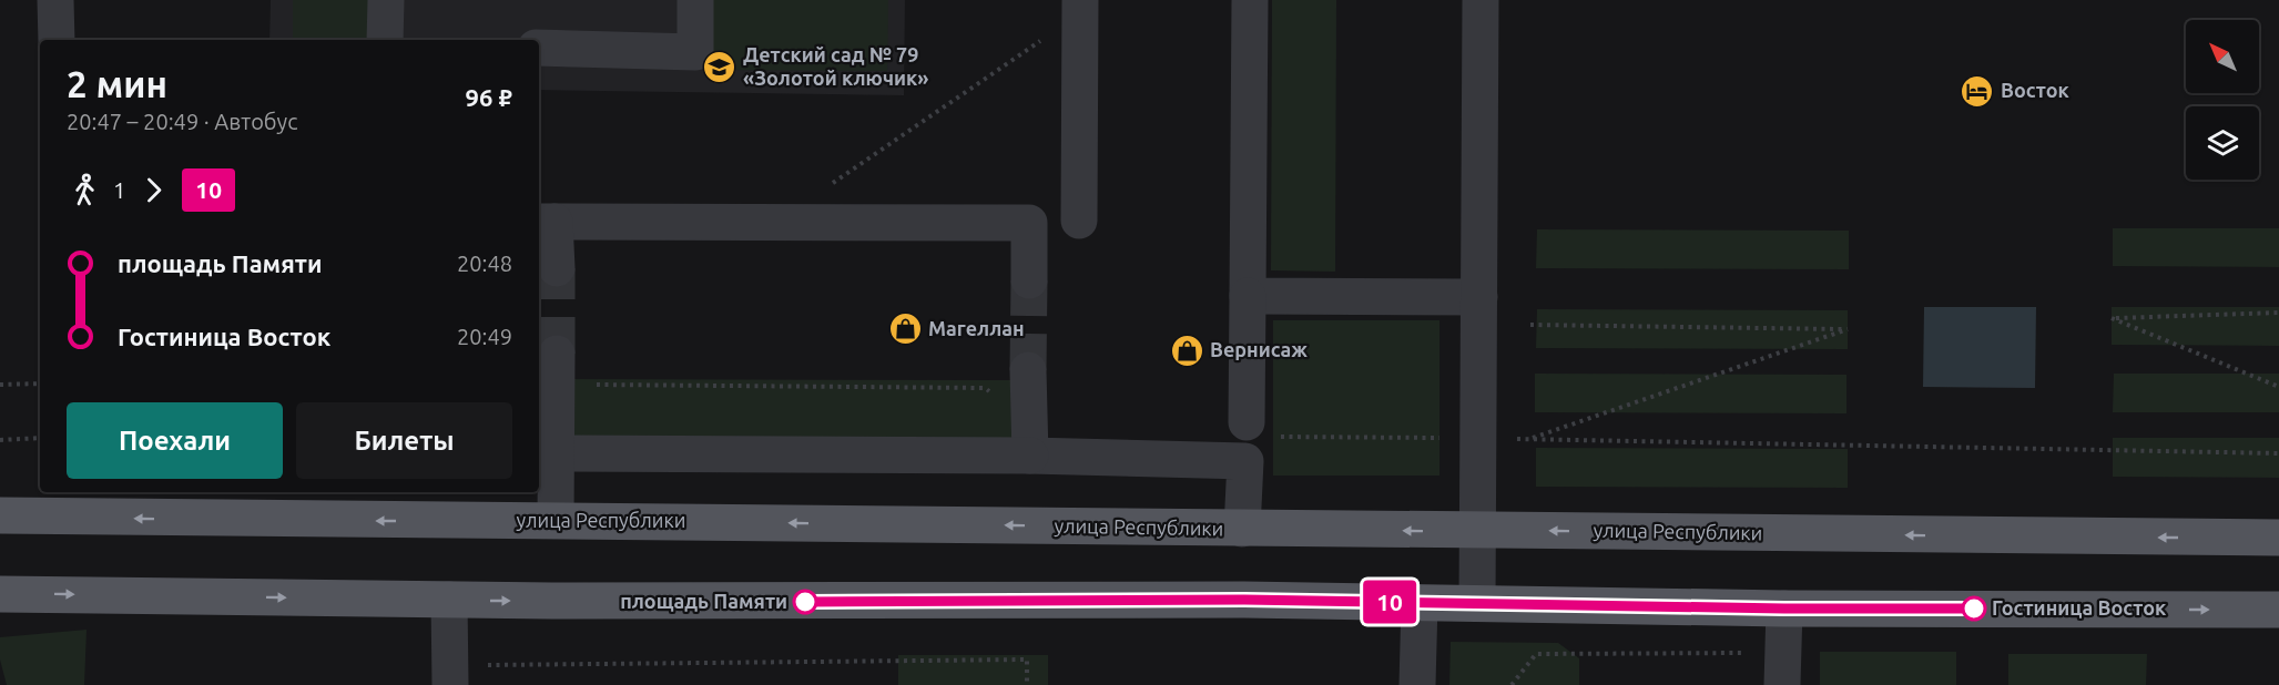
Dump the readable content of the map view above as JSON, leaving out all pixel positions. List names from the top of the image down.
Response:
{
  "streets": {
    "main road": ["улица Республики"]
  },
  "places": {
    "school or university": ["Детский сад № 79 «Золотой ключик»"],
    "hotel": ["Восток"],
    "shop": ["Магеллан", "Вернисаж"],
    "other": ["площадь Памяти", "Гостиница Восток"]
  },
  "lines": ["bus line 10"],
  "north": "top left",
  "page": {
    "on_map": "10",
    "heading": ["2 мин", "20:47 – 20:49 · Автобус", "96 ₽"],
    "legs": ["1", "10"],
    "list": [
      {
        "name": "площадь Памяти",
        "value": "20:48"
      },
      {
        "name": "Гостиница Восток",
        "value": "20:49"
      }
    ],
    "buttons": ["Поехали", "Билеты"]
  }
}
